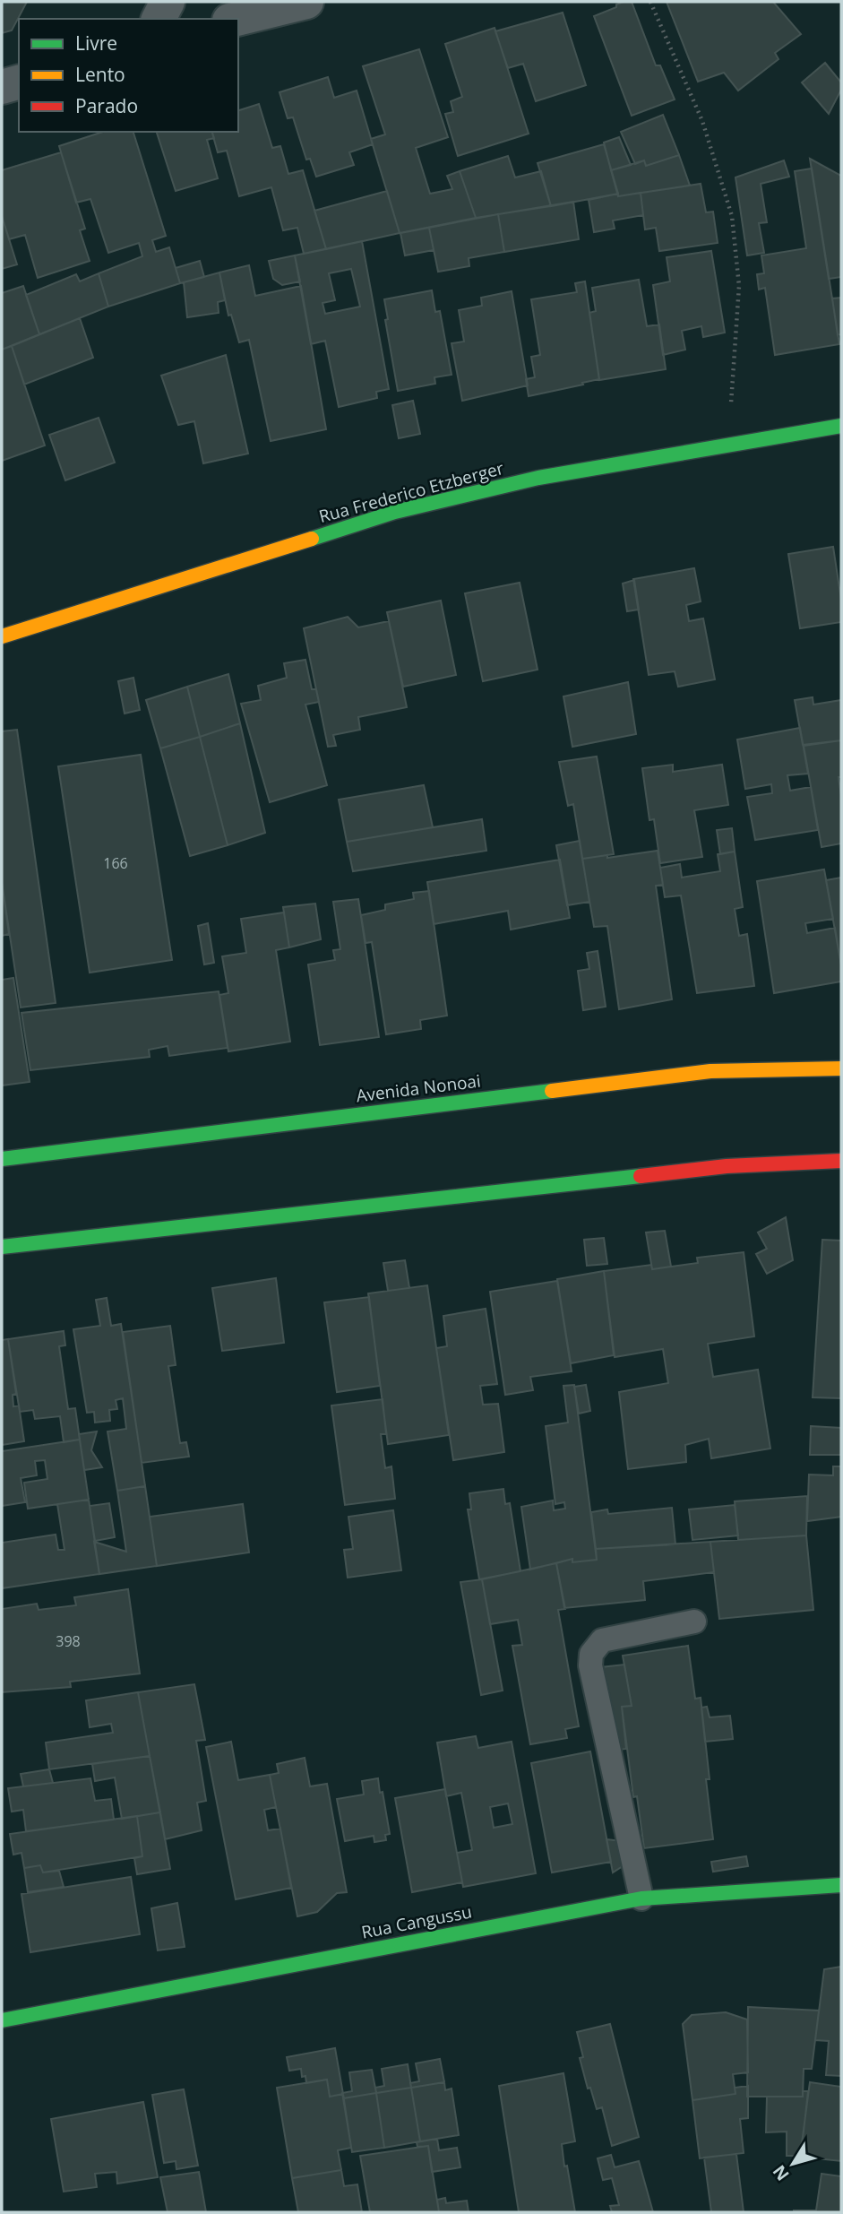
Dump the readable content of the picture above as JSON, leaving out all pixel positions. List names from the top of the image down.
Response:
{
  "streets": {
    "street": ["Rua Frederico Etzberger", "Avenida Nonoai", "Rua Cangussu"]
  },
  "house_numbers": ["166", "398"],
  "legend": ["Livre", "Lento", "Parado"],
  "north": "bottom left"
}
